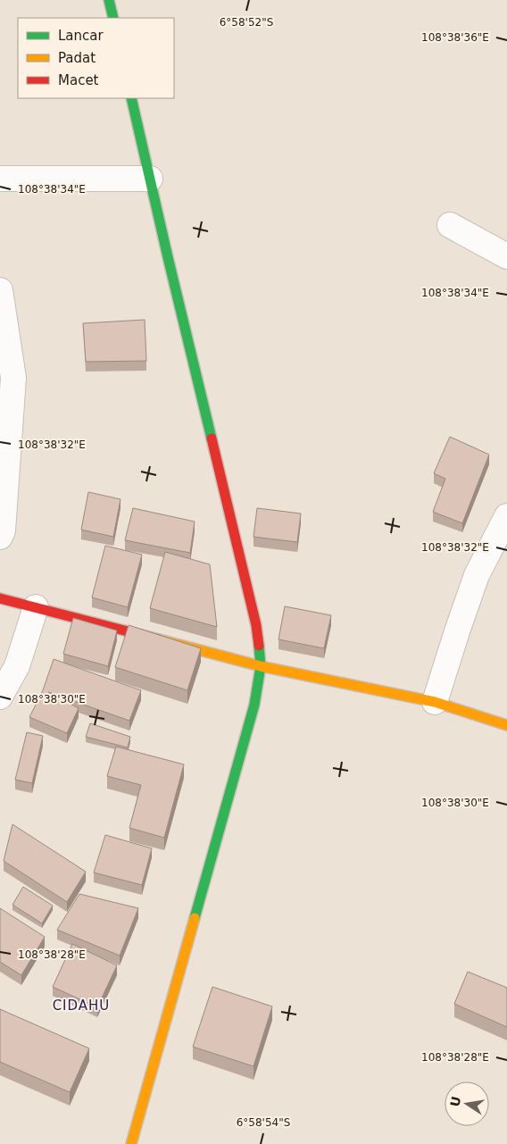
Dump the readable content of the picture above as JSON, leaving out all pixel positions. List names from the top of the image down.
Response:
{
  "districts": ["CIDAHU"],
  "legend": ["Lancar", "Padat", "Macet"],
  "north": "left",
  "coordinates": [
    "6°58'52\"S",
    "108°38'36\"E",
    "108°38'34\"E",
    "108°38'32\"E",
    "108°38'30\"E",
    "108°38'28\"E",
    "6°58'54\"S"
  ]
}
